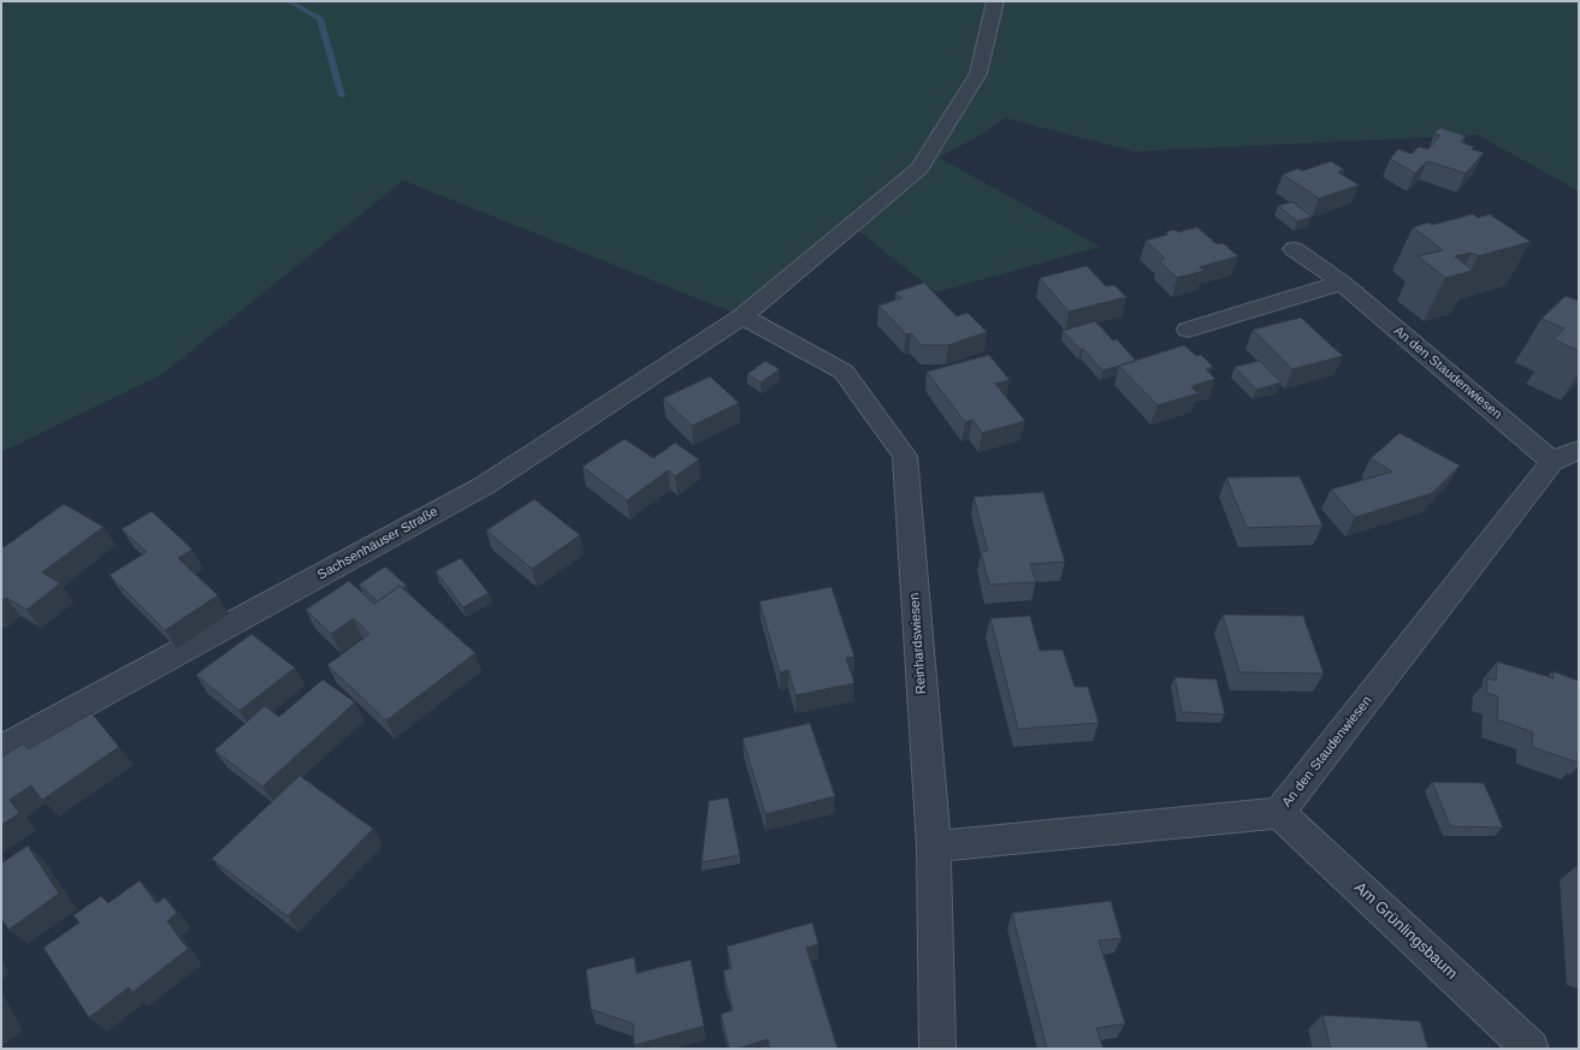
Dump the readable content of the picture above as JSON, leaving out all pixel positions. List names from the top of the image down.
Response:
{
  "streets": {
    "street": [
      "An den Staudenwiesen",
      "Sachsenhäuser Straße",
      "Reinhardswiesen",
      "Am Grünlingsbaum"
    ]
  },
  "crossings": [
    ["An den Staudenwiesen", "Reinhardswiesen"],
    ["An den Staudenwiesen", "Am Grünlingsbaum"],
    ["Sachsenhäuser Straße", "Reinhardswiesen"]
  ]
}
